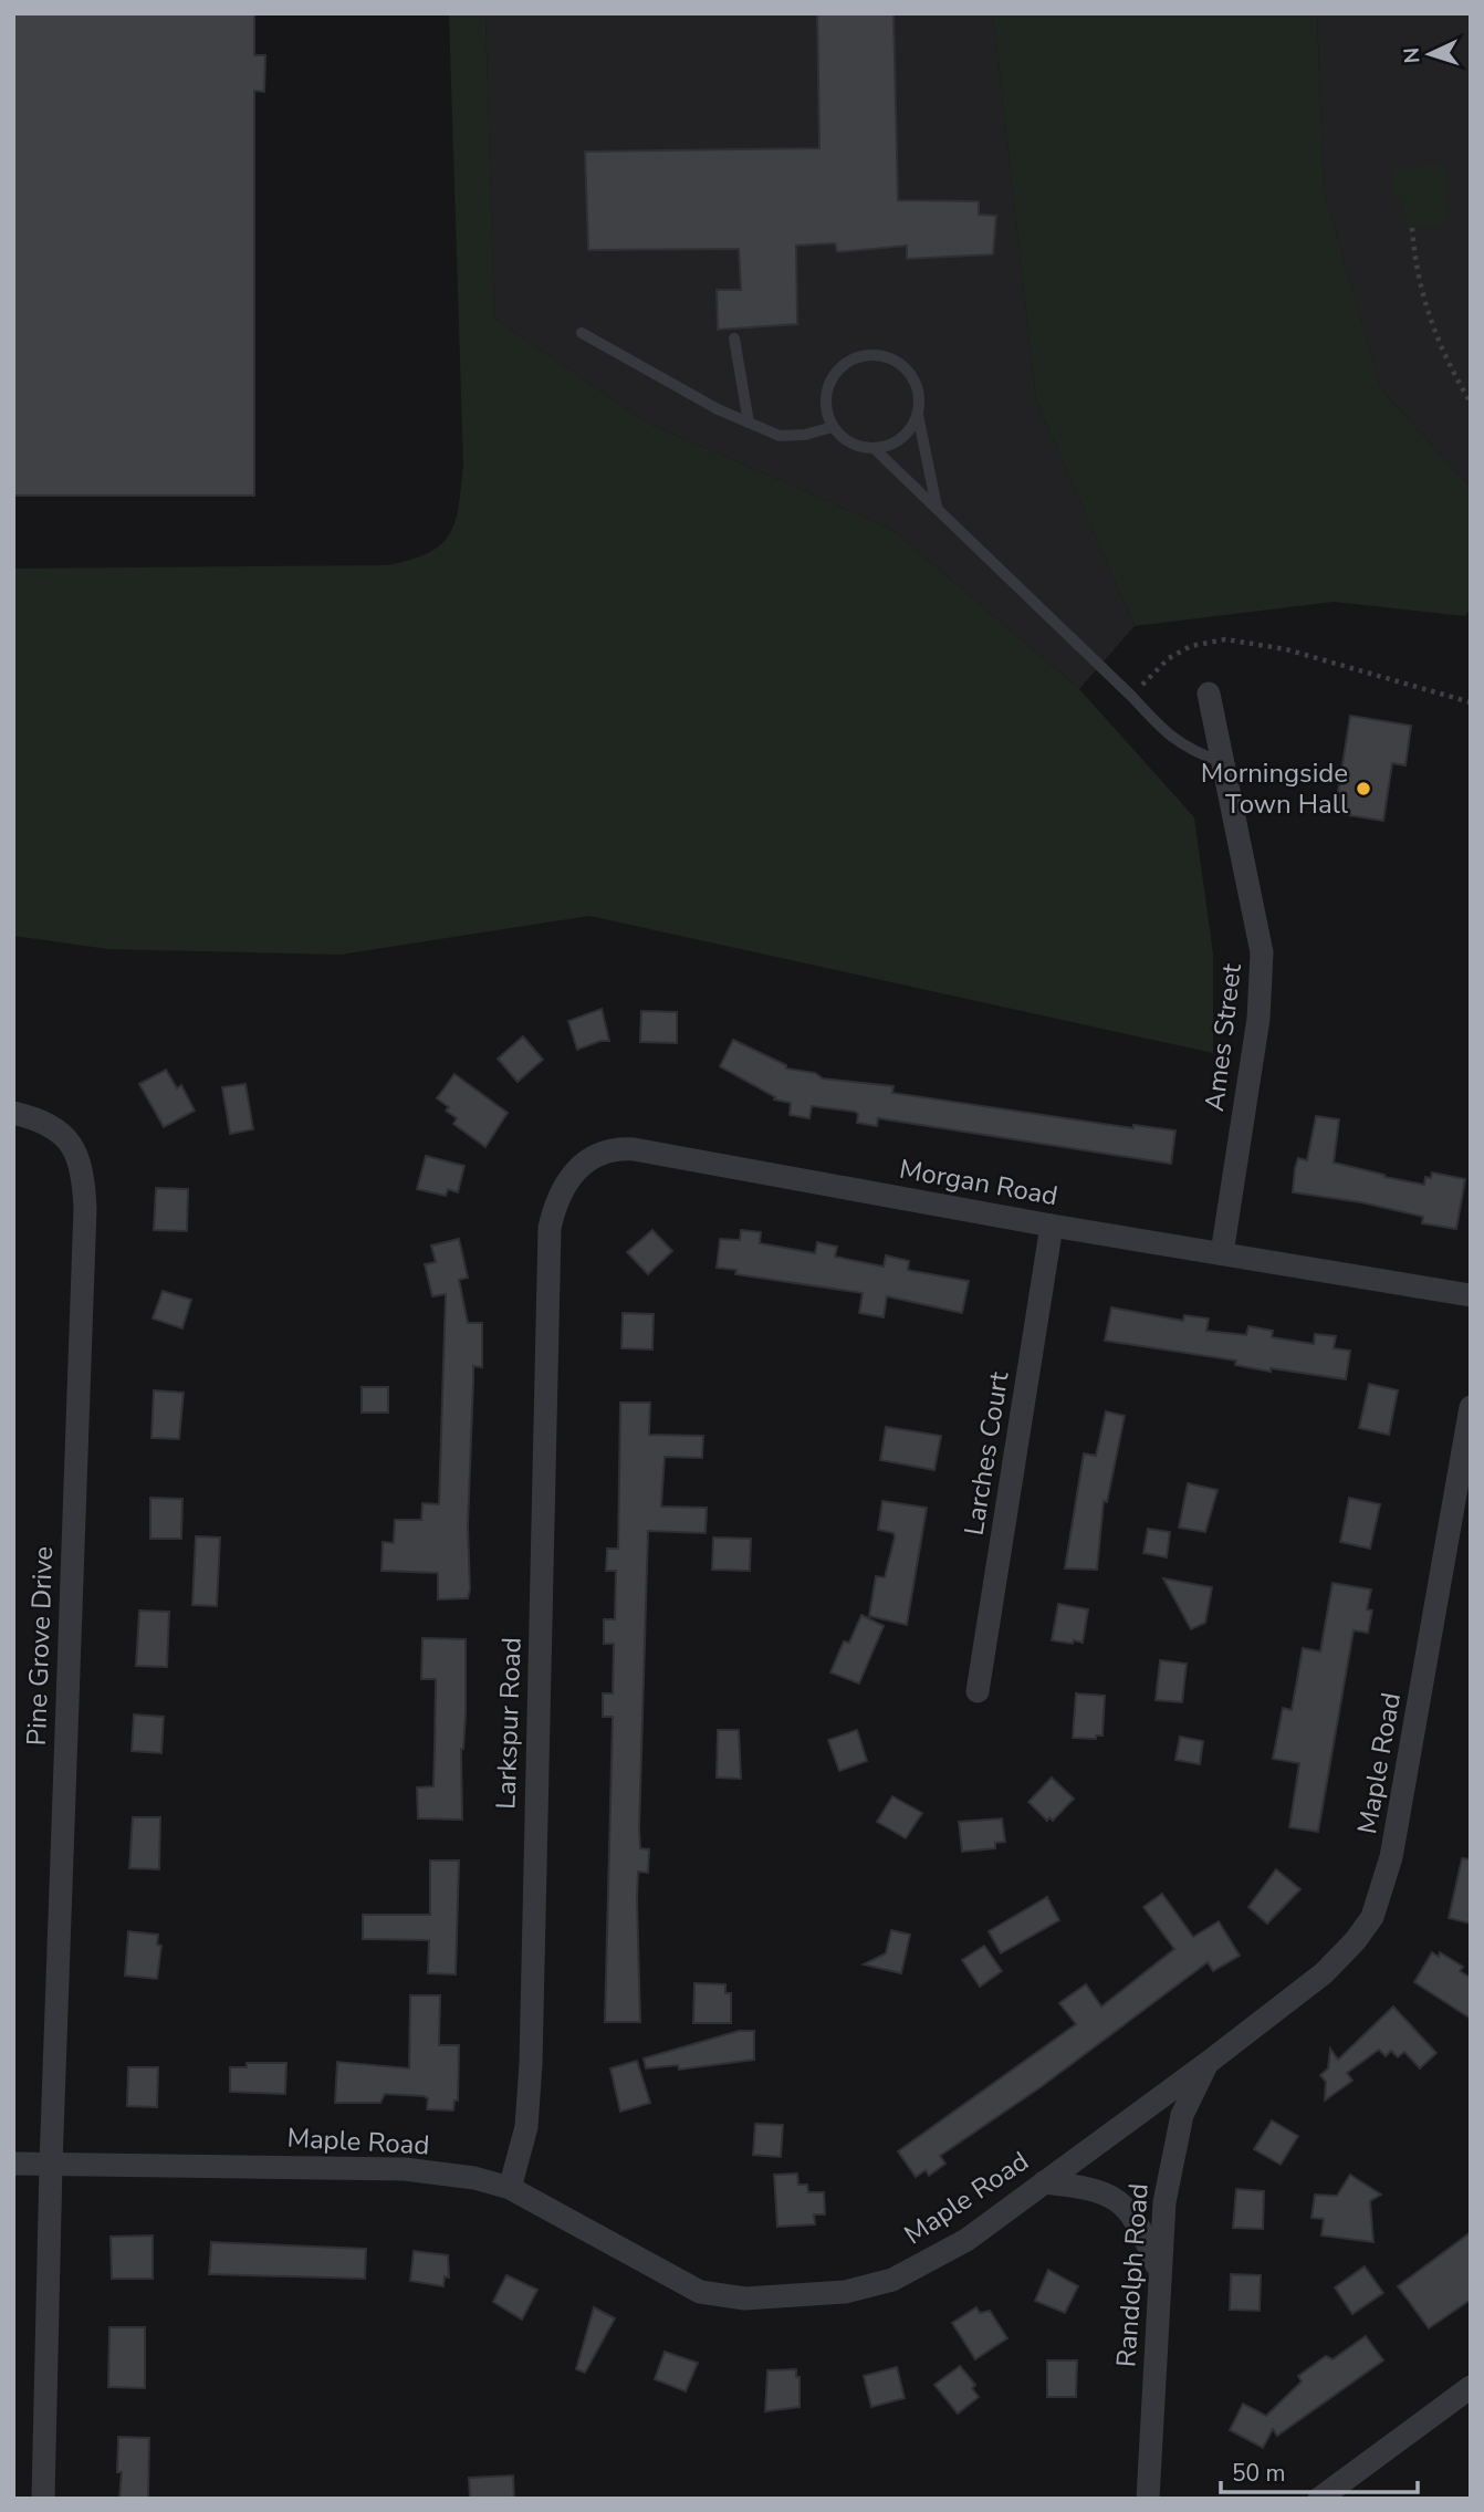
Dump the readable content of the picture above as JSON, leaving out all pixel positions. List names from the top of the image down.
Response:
{
  "streets": {
    "street": [
      "Ames Street",
      "Morgan Road",
      "Larches Court",
      "Pine Grove Drive",
      "Larkspur Road",
      "Maple Road",
      "Randolph Road"
    ]
  },
  "crossings": [
    ["Ames Street", "Morgan Road"],
    ["Morgan Road", "Larches Court"],
    ["Morgan Road", "Larkspur Road"],
    ["Pine Grove Drive", "Maple Road"],
    ["Larkspur Road", "Maple Road"],
    ["Maple Road", "Randolph Road"]
  ],
  "places": ["Morningside Town Hall"],
  "scale_bar": "50 m",
  "north": "left"
}
